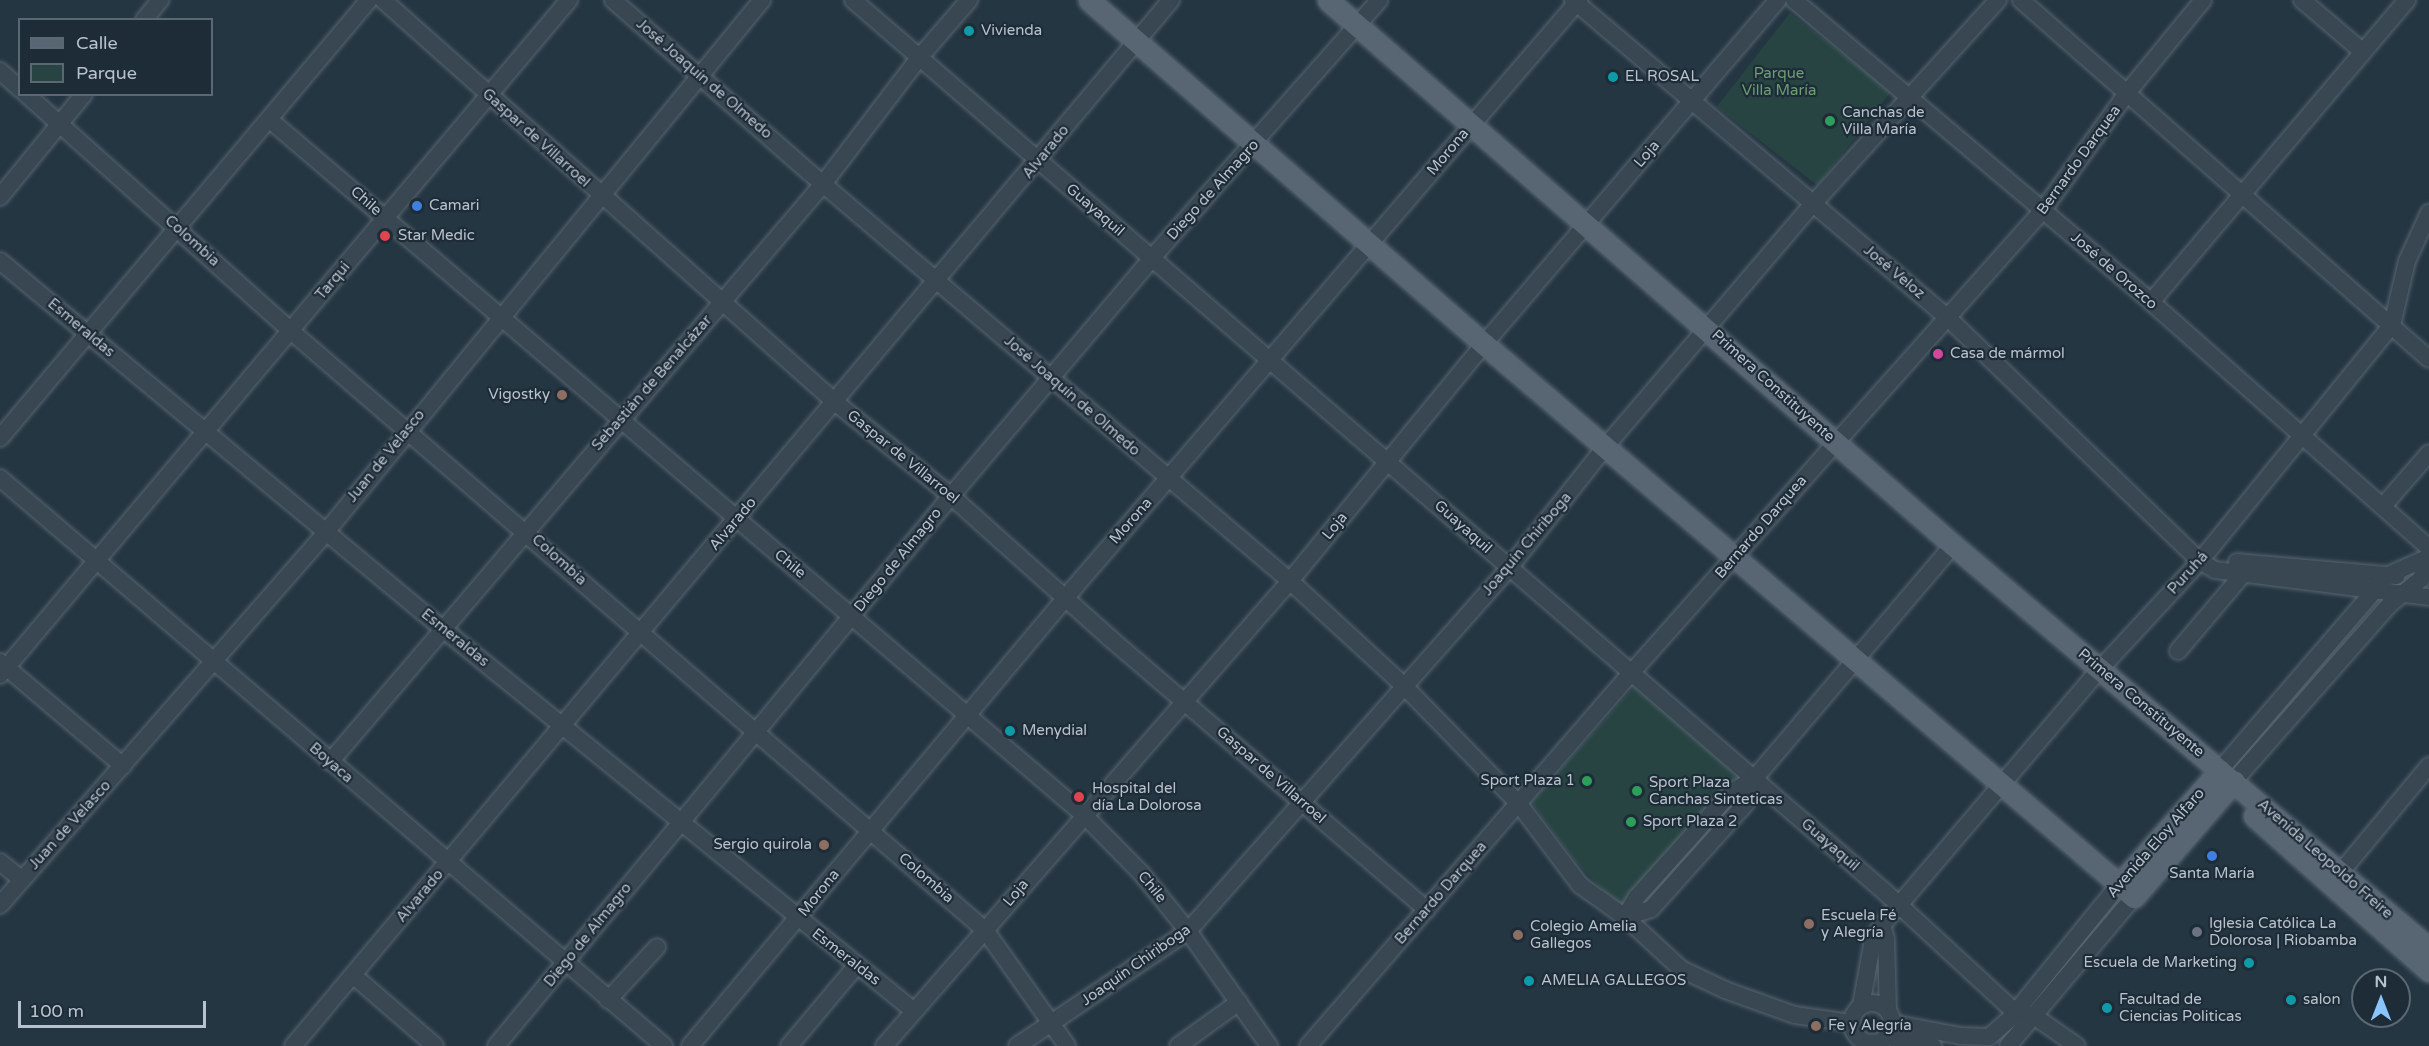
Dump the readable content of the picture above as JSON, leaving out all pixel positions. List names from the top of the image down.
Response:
{
  "streets": {
    "main road": ["Primera Constituyente", "Avenida Eloy Alfaro", "Avenida Leopoldo Freire"],
    "street": [
      "José Joaquín de Olmedo",
      "Gaspar de Villarroel",
      "Alvarado",
      "Morona",
      "Loja",
      "Bernardo Darquea",
      "Diego de Almagro",
      "Chile",
      "Guayaquil",
      "Colombia",
      "José de Orozco",
      "José Veloz",
      "Tarqui",
      "Esmeraldas",
      "Sebastián de Benalcázar",
      "Juan de Velasco",
      "Joaquín Chiriboga",
      "Puruhá",
      "Boyaca"
    ]
  },
  "crossings": [
    ["José Joaquín de Olmedo", "Alvarado"],
    ["José Joaquín de Olmedo", "Morona"],
    ["José Joaquín de Olmedo", "Loja"],
    ["José Joaquín de Olmedo", "Bernardo Darquea"],
    ["José Joaquín de Olmedo", "Diego de Almagro"],
    ["José Joaquín de Olmedo", "Sebastián de Benalcázar"],
    ["José Joaquín de Olmedo", "Juan de Velasco"],
    ["José Joaquín de Olmedo", "Joaquín Chiriboga"],
    ["José Joaquín de Olmedo", "Puruhá"],
    ["José Joaquín de Olmedo", "Avenida Eloy Alfaro"],
    ["Gaspar de Villarroel", "Alvarado"],
    ["Gaspar de Villarroel", "Morona"],
    ["Gaspar de Villarroel", "Loja"],
    ["Gaspar de Villarroel", "Bernardo Darquea"],
    ["Gaspar de Villarroel", "Diego de Almagro"],
    ["Gaspar de Villarroel", "Tarqui"],
    ["Gaspar de Villarroel", "Sebastián de Benalcázar"],
    ["Gaspar de Villarroel", "Juan de Velasco"],
    ["Gaspar de Villarroel", "Joaquín Chiriboga"],
    ["Alvarado", "Chile"],
    ["Alvarado", "Guayaquil"],
    ["Alvarado", "Colombia"],
    ["Alvarado", "Esmeraldas"],
    ["Alvarado", "Boyaca"],
    ["Morona", "Chile"],
    ["Morona", "Guayaquil"],
    ["Morona", "Colombia"],
    ["Morona", "José Veloz"],
    ["Morona", "Esmeraldas"],
    ["Morona", "Primera Constituyente"],
    ["Loja", "Chile"],
    ["Loja", "Guayaquil"],
    ["Loja", "Colombia"],
    ["Loja", "José Veloz"],
    ["Loja", "Esmeraldas"],
    ["Loja", "Primera Constituyente"],
    ["Bernardo Darquea", "Guayaquil"],
    ["Bernardo Darquea", "José de Orozco"],
    ["Bernardo Darquea", "José Veloz"],
    ["Bernardo Darquea", "Primera Constituyente"],
    ["Diego de Almagro", "Chile"],
    ["Diego de Almagro", "Guayaquil"],
    ["Diego de Almagro", "Colombia"],
    ["Diego de Almagro", "Esmeraldas"],
    ["Diego de Almagro", "Primera Constituyente"],
    ["Diego de Almagro", "Boyaca"],
    ["Chile", "Tarqui"],
    ["Chile", "Sebastián de Benalcázar"],
    ["Chile", "Juan de Velasco"],
    ["Chile", "Joaquín Chiriboga"],
    ["Guayaquil", "Sebastián de Benalcázar"],
    ["Guayaquil", "Joaquín Chiriboga"],
    ["Guayaquil", "Puruhá"],
    ["Guayaquil", "Avenida Eloy Alfaro"],
    ["Colombia", "Tarqui"],
    ["Colombia", "Sebastián de Benalcázar"],
    ["Colombia", "Juan de Velasco"],
    ["Colombia", "Joaquín Chiriboga"],
    ["José de Orozco", "Joaquín Chiriboga"],
    ["José de Orozco", "Puruhá"],
    ["José Veloz", "Joaquín Chiriboga"],
    ["José Veloz", "Puruhá"],
    ["Tarqui", "Esmeraldas"],
    ["Tarqui", "Boyaca"],
    ["Esmeraldas", "Sebastián de Benalcázar"],
    ["Esmeraldas", "Juan de Velasco"],
    ["Sebastián de Benalcázar", "Boyaca"],
    ["Primera Constituyente", "Joaquín Chiriboga"],
    ["Primera Constituyente", "Puruhá"],
    ["Primera Constituyente", "Avenida Eloy Alfaro"],
    ["Primera Constituyente", "Avenida Leopoldo Freire"],
    ["Juan de Velasco", "Boyaca"],
    ["Avenida Eloy Alfaro", "Avenida Leopoldo Freire"]
  ],
  "parks": ["Parque Villa María"],
  "places": [
    "Vivienda",
    "EL ROSAL",
    "Canchas de Villa María",
    "Camari",
    "Star Medic",
    "Casa de mármol",
    "Vigostky",
    "Menydial",
    "Sport Plaza 1",
    "Sport Plaza Canchas Sinteticas",
    "Hospital del día La Dolorosa",
    "Sport Plaza 2",
    "Sergio quirola",
    "Santa María",
    "Escuela Fé y Alegría",
    "Iglesia Católica La Dolorosa | Riobamba",
    "Colegio Amelia Gallegos",
    "Escuela de Marketing",
    "AMELIA GALLEGOS",
    "salon",
    "Facultad de Ciencias Politicas",
    "Fe y Alegría"
  ],
  "legend": ["Calle", "Parque"],
  "scale_bar": "100 m",
  "north": "top"
}
